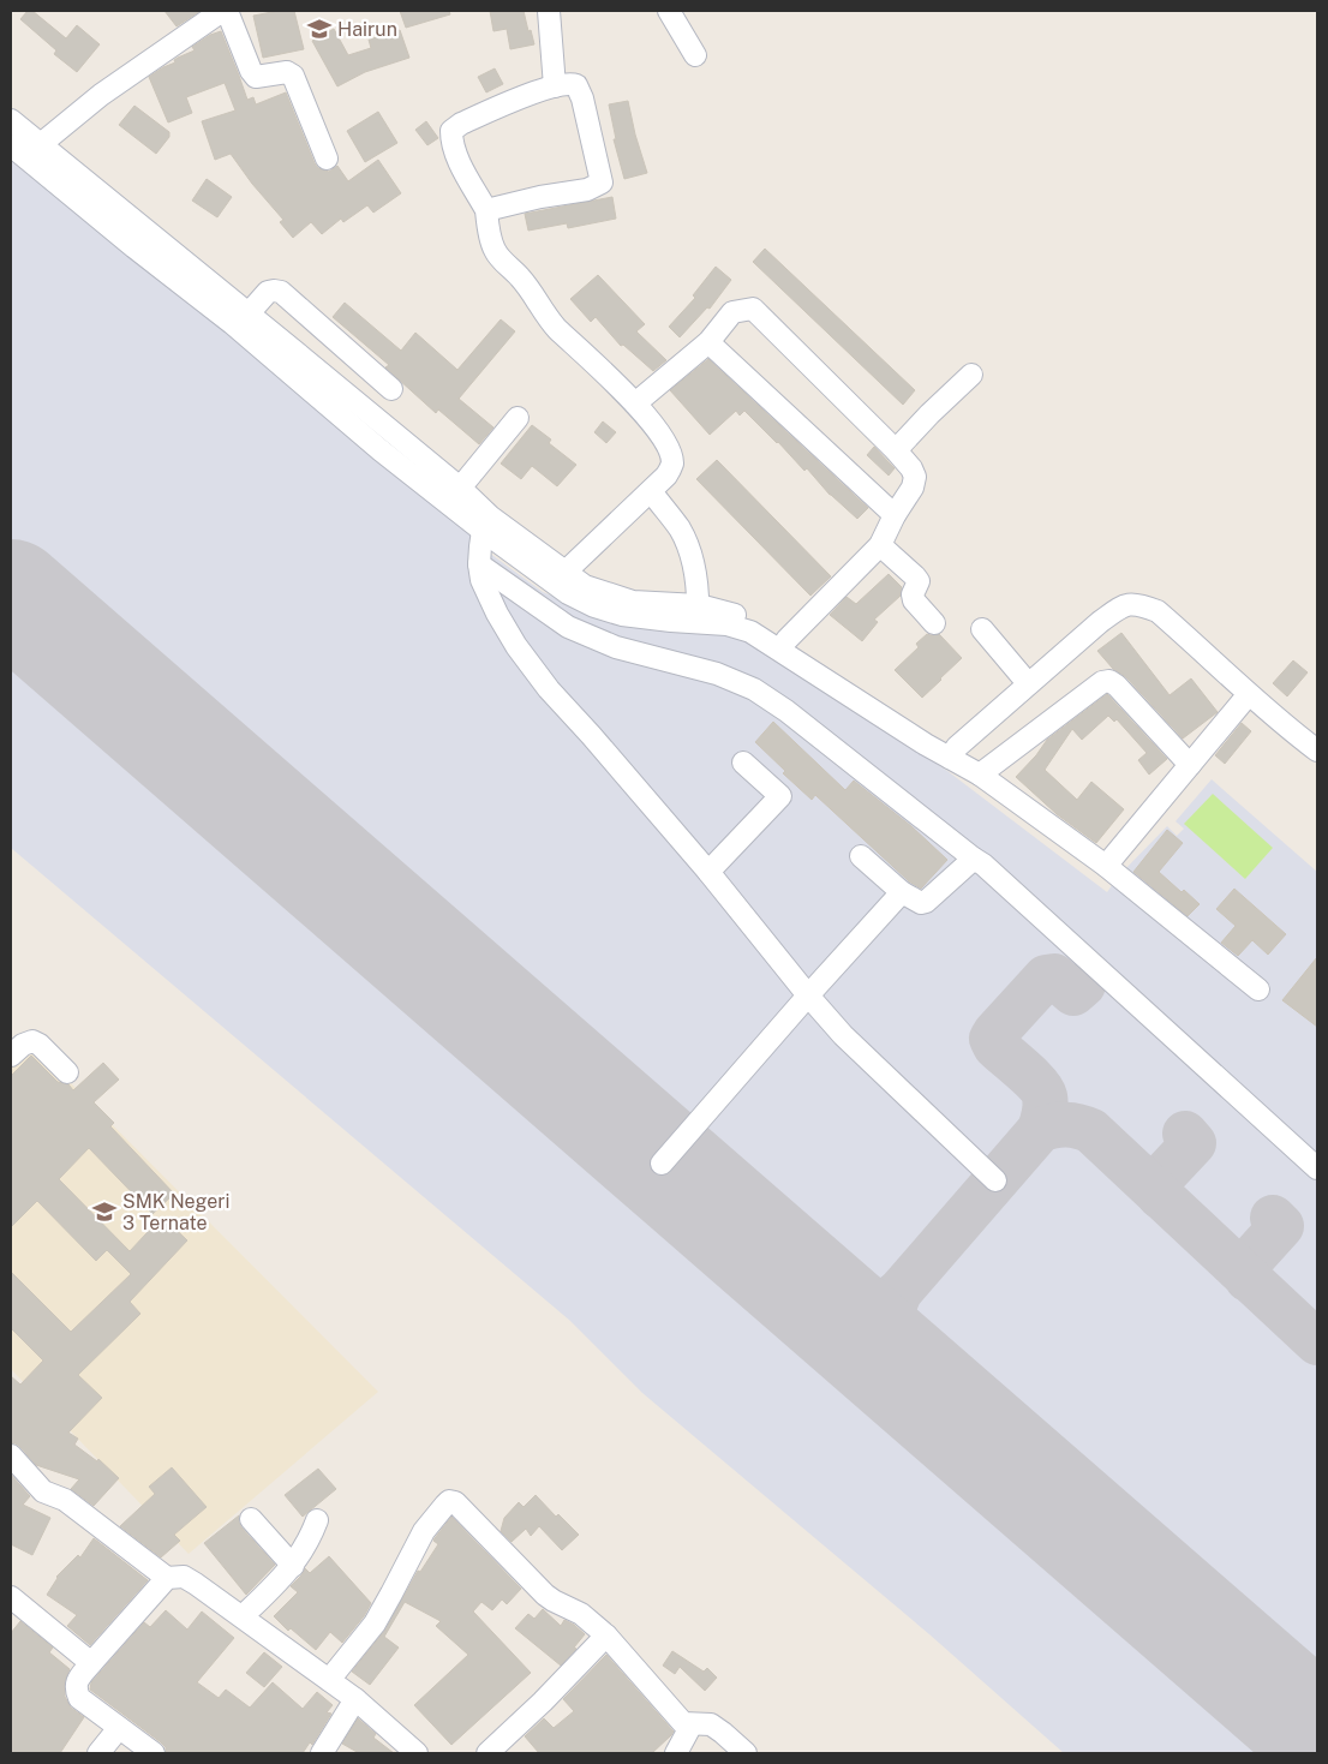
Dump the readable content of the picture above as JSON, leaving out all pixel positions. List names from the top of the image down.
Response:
{
  "places": {
    "school or university": ["Hairun", "SMK Negeri 3 Ternate"]
  }
}
